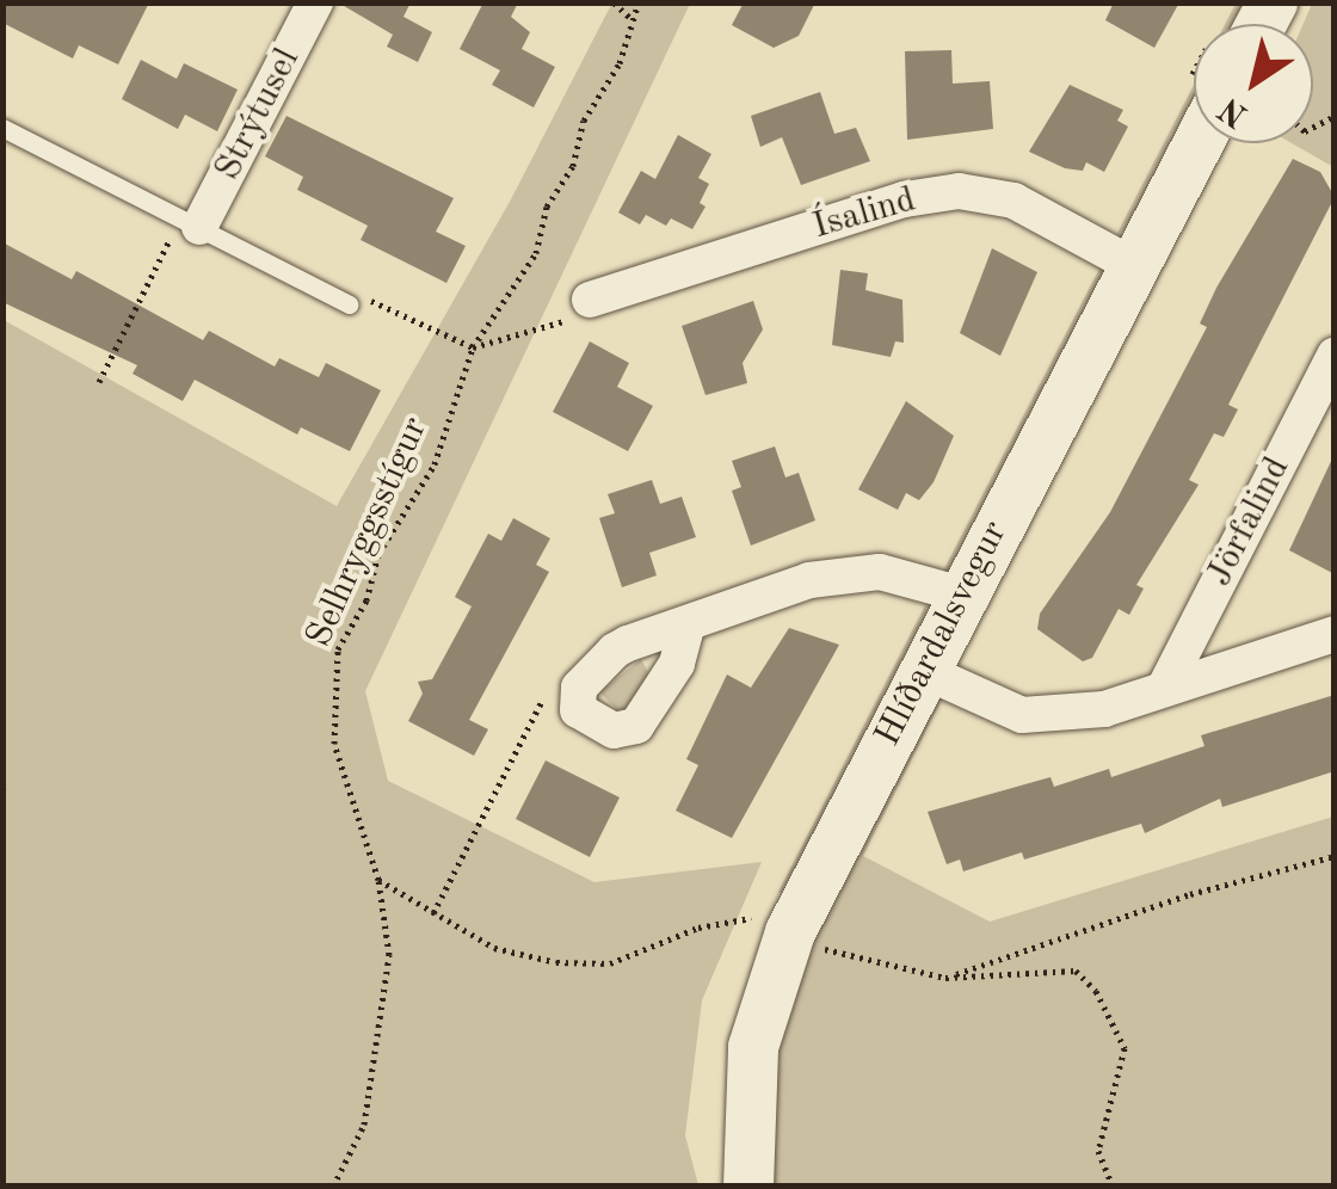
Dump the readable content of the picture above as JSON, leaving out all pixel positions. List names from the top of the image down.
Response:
{
  "streets": {
    "street": [
      "Strýtusel",
      "Ísalind",
      "Jörfalind",
      "Hlíðardalsvegur"
    ],
    "path": ["Selhryggsstígur"]
  },
  "crossings": [
    ["Ísalind", "Hlíðardalsvegur"]
  ],
  "north": "bottom left"
}
